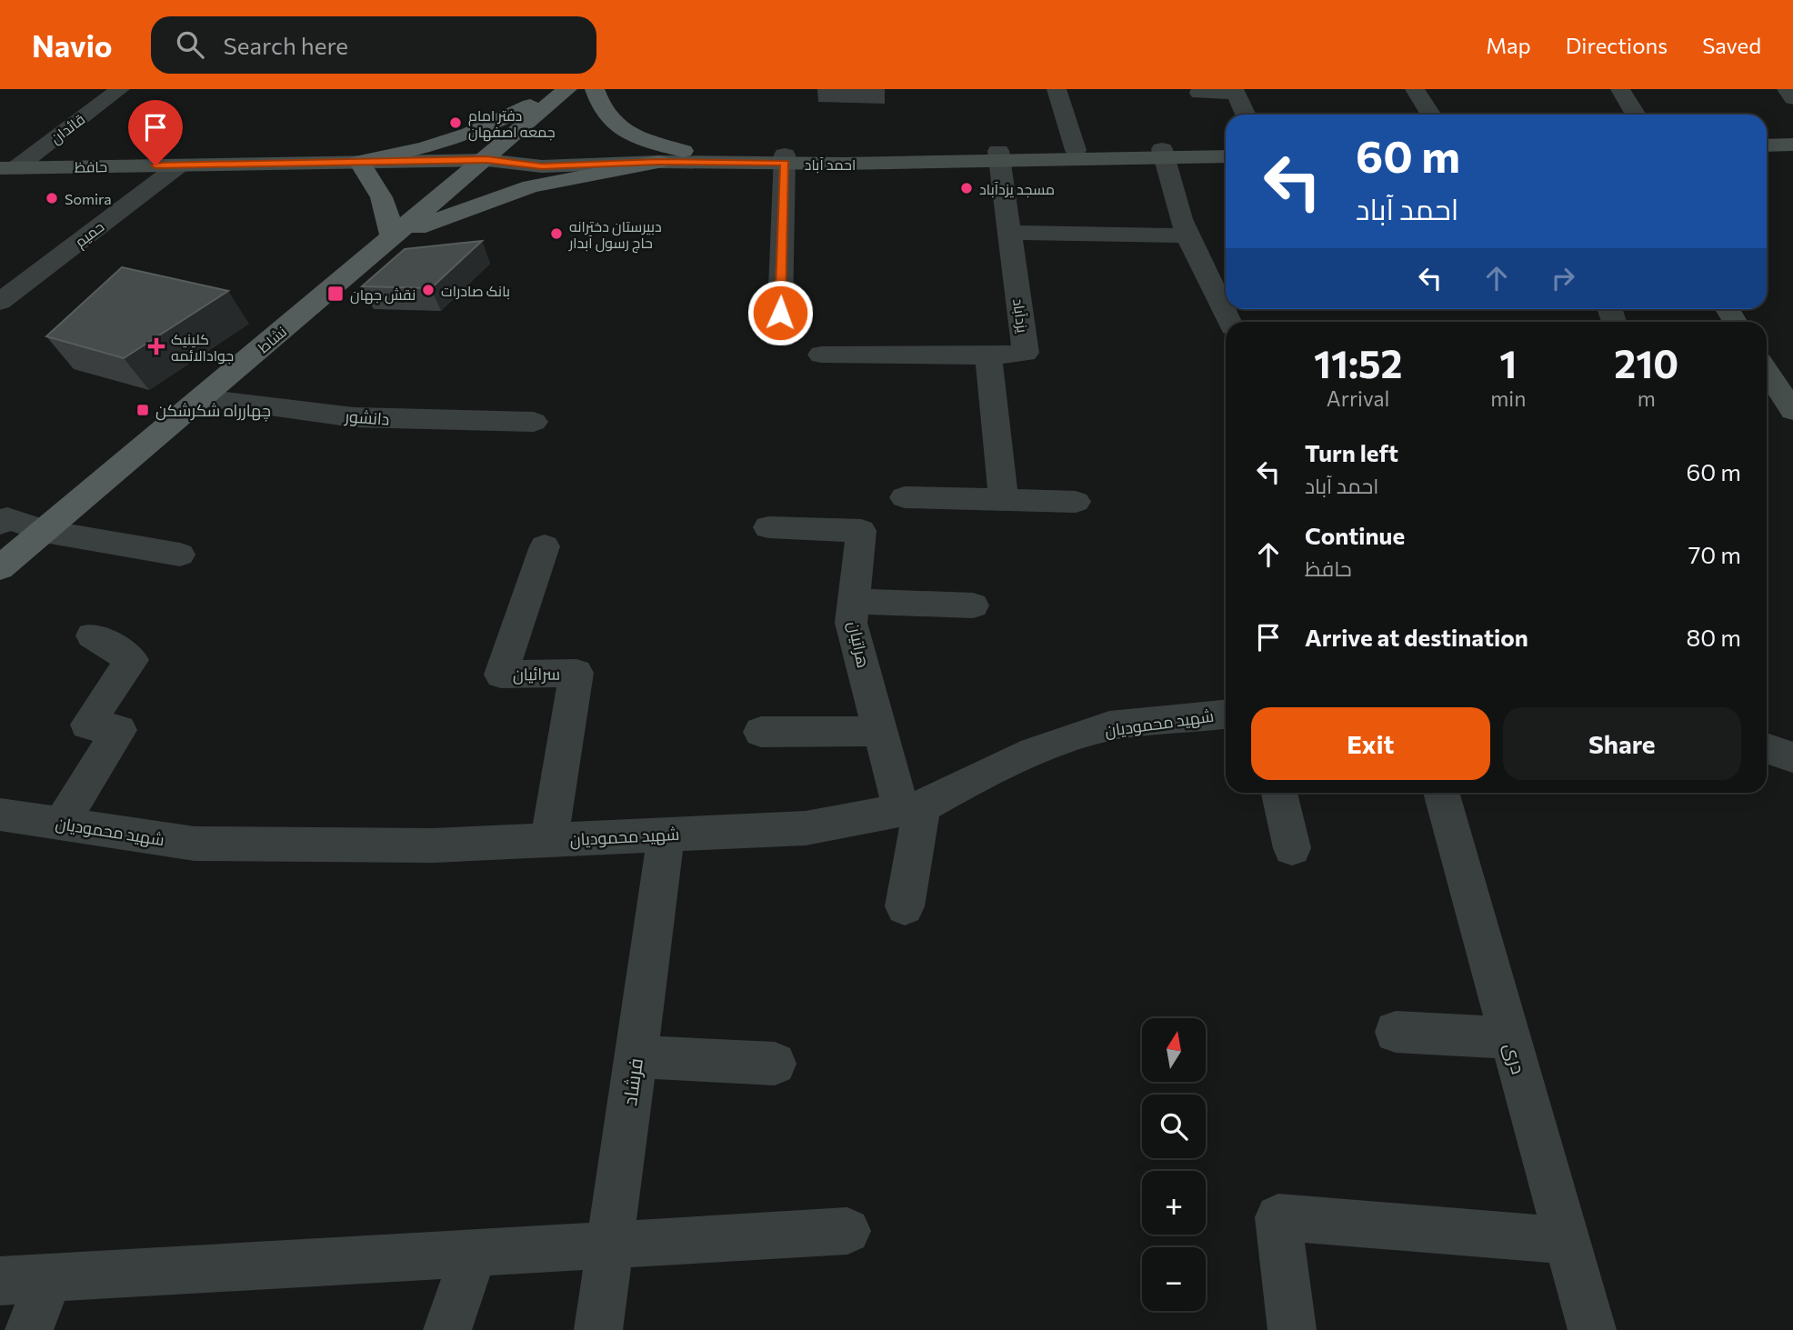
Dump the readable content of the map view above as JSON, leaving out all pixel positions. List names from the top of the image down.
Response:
{
  "streets": {
    "main road": ["احمد آباد", "حافظ", "نشاط"],
    "street": [
      "قائدان",
      "حمیم",
      "یزدآباد",
      "دانشور",
      "هراتیان",
      "سرائیان",
      "شهید محمودیان",
      "دری",
      "فرشاد"
    ]
  },
  "crossings": [
    ["قائدان", "حافظ"],
    ["احمد آباد", "حافظ"],
    ["احمد آباد", "یزدآباد"],
    ["احمد آباد", "نشاط"],
    ["حافظ", "حمیم"],
    ["حافظ", "نشاط"],
    ["نشاط", "دانشور"],
    ["هراتیان", "شهید محمودیان"],
    ["سرائیان", "شهید محمودیان"],
    ["شهید محمودیان", "فرشاد"]
  ],
  "places": {
    "other": [
      "دفتر امام جمعه اصفهان",
      "مسجد یزدآباد",
      "Somira",
      "دبیرستان دخترانه حاج رسول آبدار",
      "بانک صادرات"
    ],
    "transit": ["نقش جهان", "چهارراه شکرشکن"],
    "health": ["کلینیک جوادالائمه"]
  },
  "north": "top",
  "page": {
    "header": "Navio",
    "search": "Search here",
    "nav": ["Map", "Directions", "Saved"],
    "turn": ["60 m", "احمد آباد"],
    "eta": [
      "11:52",
      "Arrival",
      "1",
      "min",
      "210",
      "m"
    ],
    "list": [
      {
        "name": "Turn left",
        "note": "احمد آباد",
        "value": "60 m"
      },
      {
        "name": "Continue",
        "note": "حافظ",
        "value": "70 m"
      },
      {
        "name": "Arrive at destination",
        "value": "80 m"
      }
    ],
    "buttons": ["Exit", "Share"],
    "map_buttons": ["+", "−"]
  }
}
